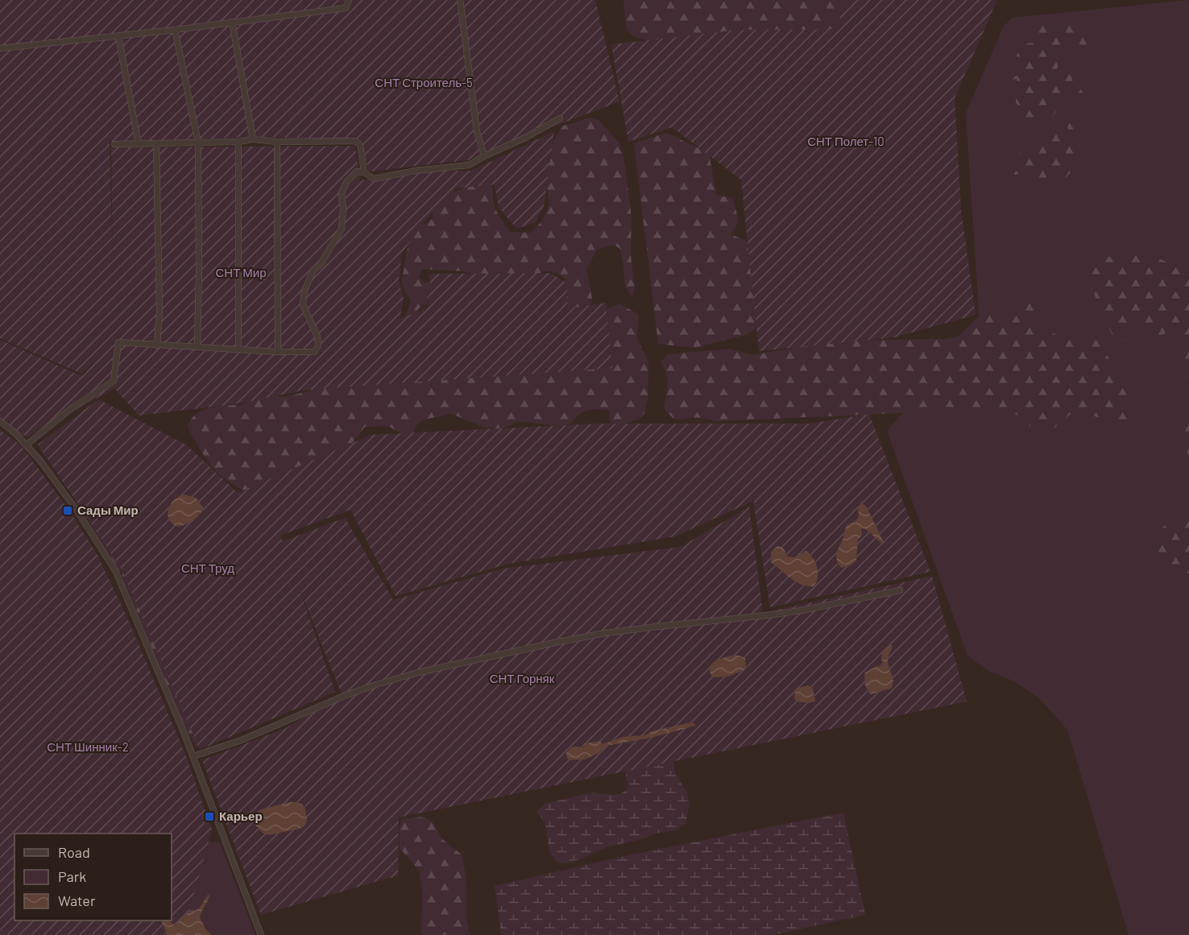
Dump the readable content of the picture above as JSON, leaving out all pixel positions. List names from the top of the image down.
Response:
{
  "parks": [
    "СНТ Строитель-5",
    "СНТ Полет-10",
    "СНТ Мир",
    "СНТ Труд",
    "СНТ Горняк",
    "СНТ Шинник-2"
  ],
  "places": {
    "transit": ["Сады Мир", "Карьер"]
  },
  "legend": ["Road", "Park", "Water"]
}
